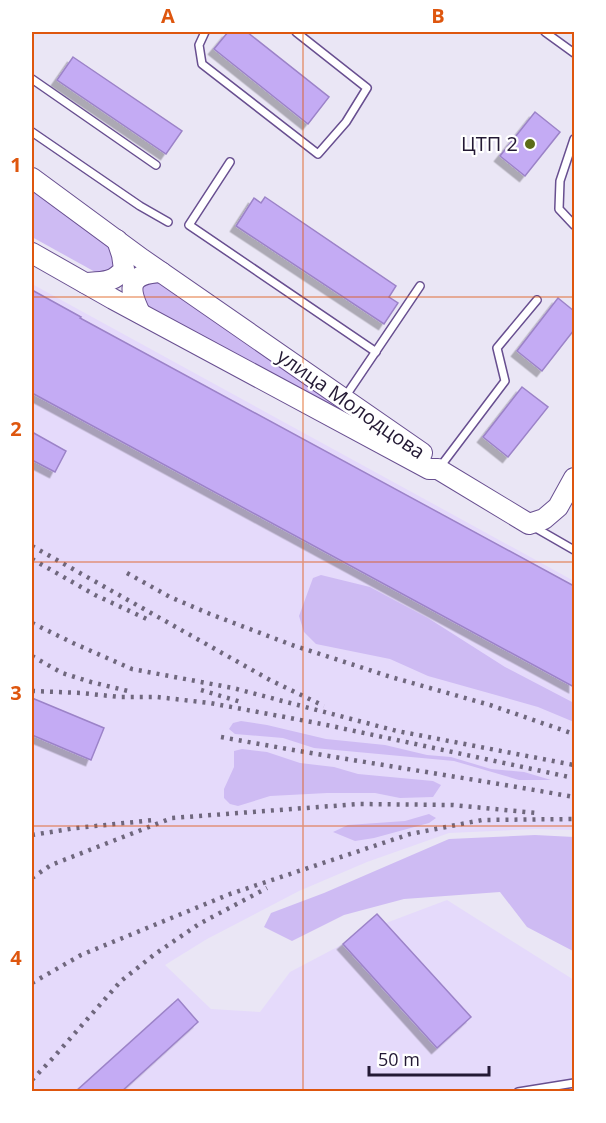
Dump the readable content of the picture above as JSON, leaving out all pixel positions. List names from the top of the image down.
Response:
{
  "streets": {
    "street": ["улица Молодцова"]
  },
  "places": ["ЦТП 2"],
  "scale_bar": "50 m",
  "grid": {
    "columns": ["A", "B"],
    "rows": [
      "1",
      "2",
      "3",
      "4"
    ]
  }
}
